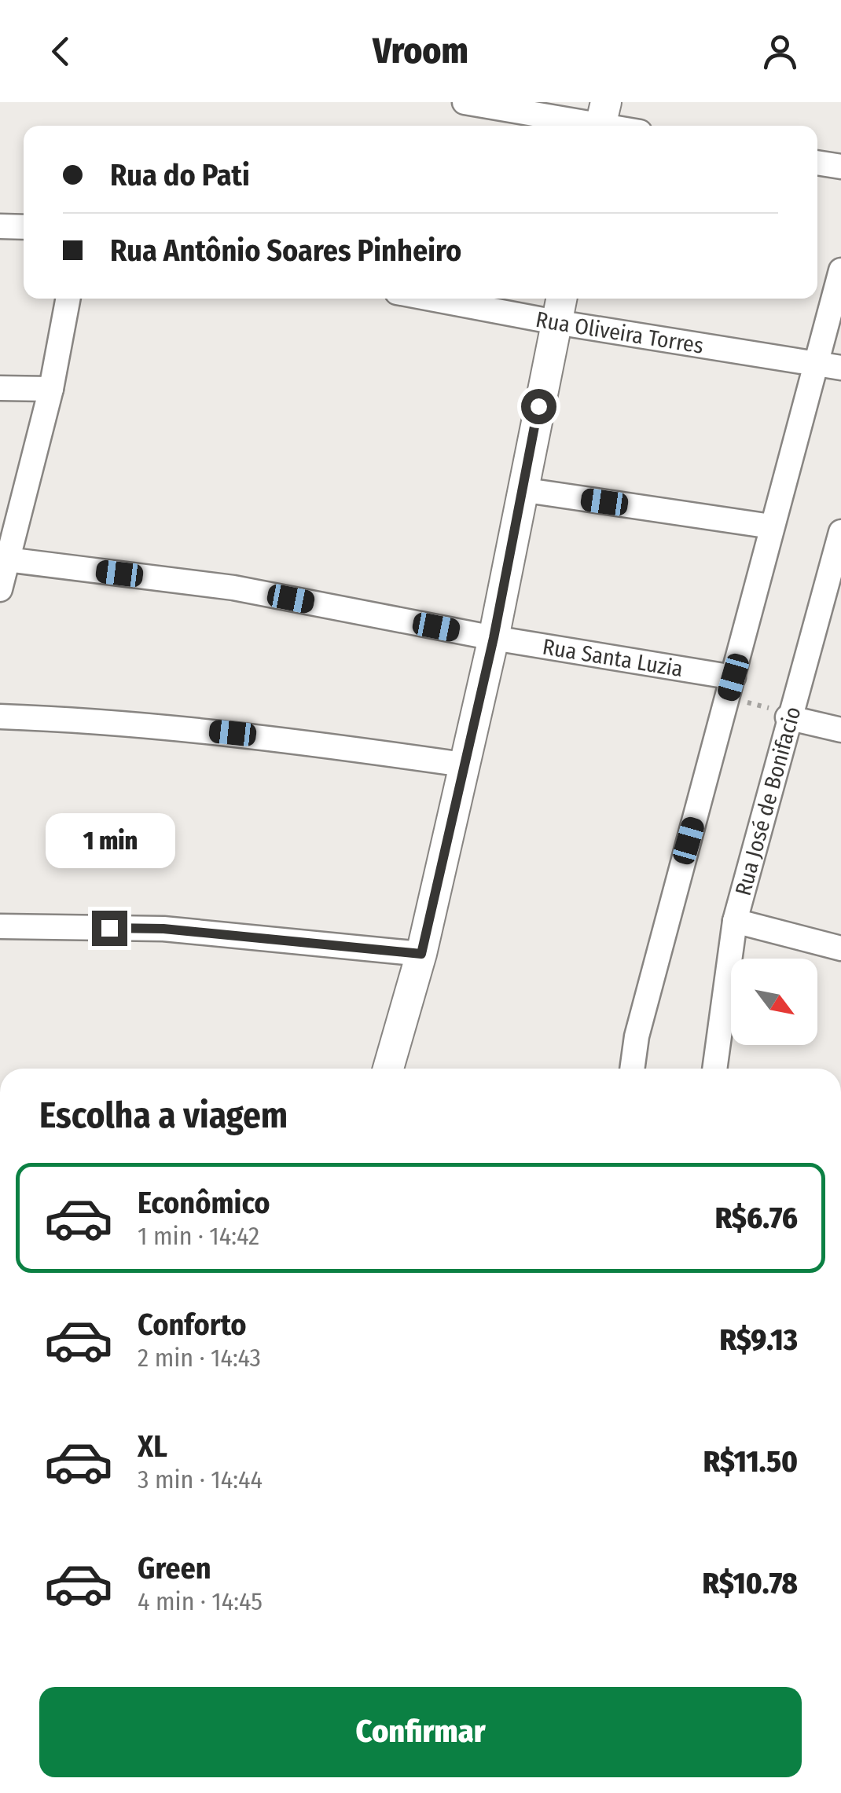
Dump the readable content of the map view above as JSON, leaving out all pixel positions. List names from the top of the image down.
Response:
{
  "streets": {
    "street": ["Rua Oliveira Torres", "Rua Santa Luzia", "Rua José de Bonifacio"]
  },
  "north": "bottom right",
  "page": {
    "header": "Vroom",
    "banner": ["Rua do Pati", "Rua Antônio Soares Pinheiro"],
    "bubble": "1 min",
    "heading": "Escolha a viagem",
    "list": [
      {
        "name": "Econômico",
        "note": "1 min · 14:42",
        "value": "R$6.76"
      },
      {
        "name": "Conforto",
        "note": "2 min · 14:43",
        "value": "R$9.13"
      },
      {
        "name": "XL",
        "note": "3 min · 14:44",
        "value": "R$11.50"
      },
      {
        "name": "Green",
        "note": "4 min · 14:45",
        "value": "R$10.78"
      }
    ],
    "buttons": "Confirmar"
  }
}
